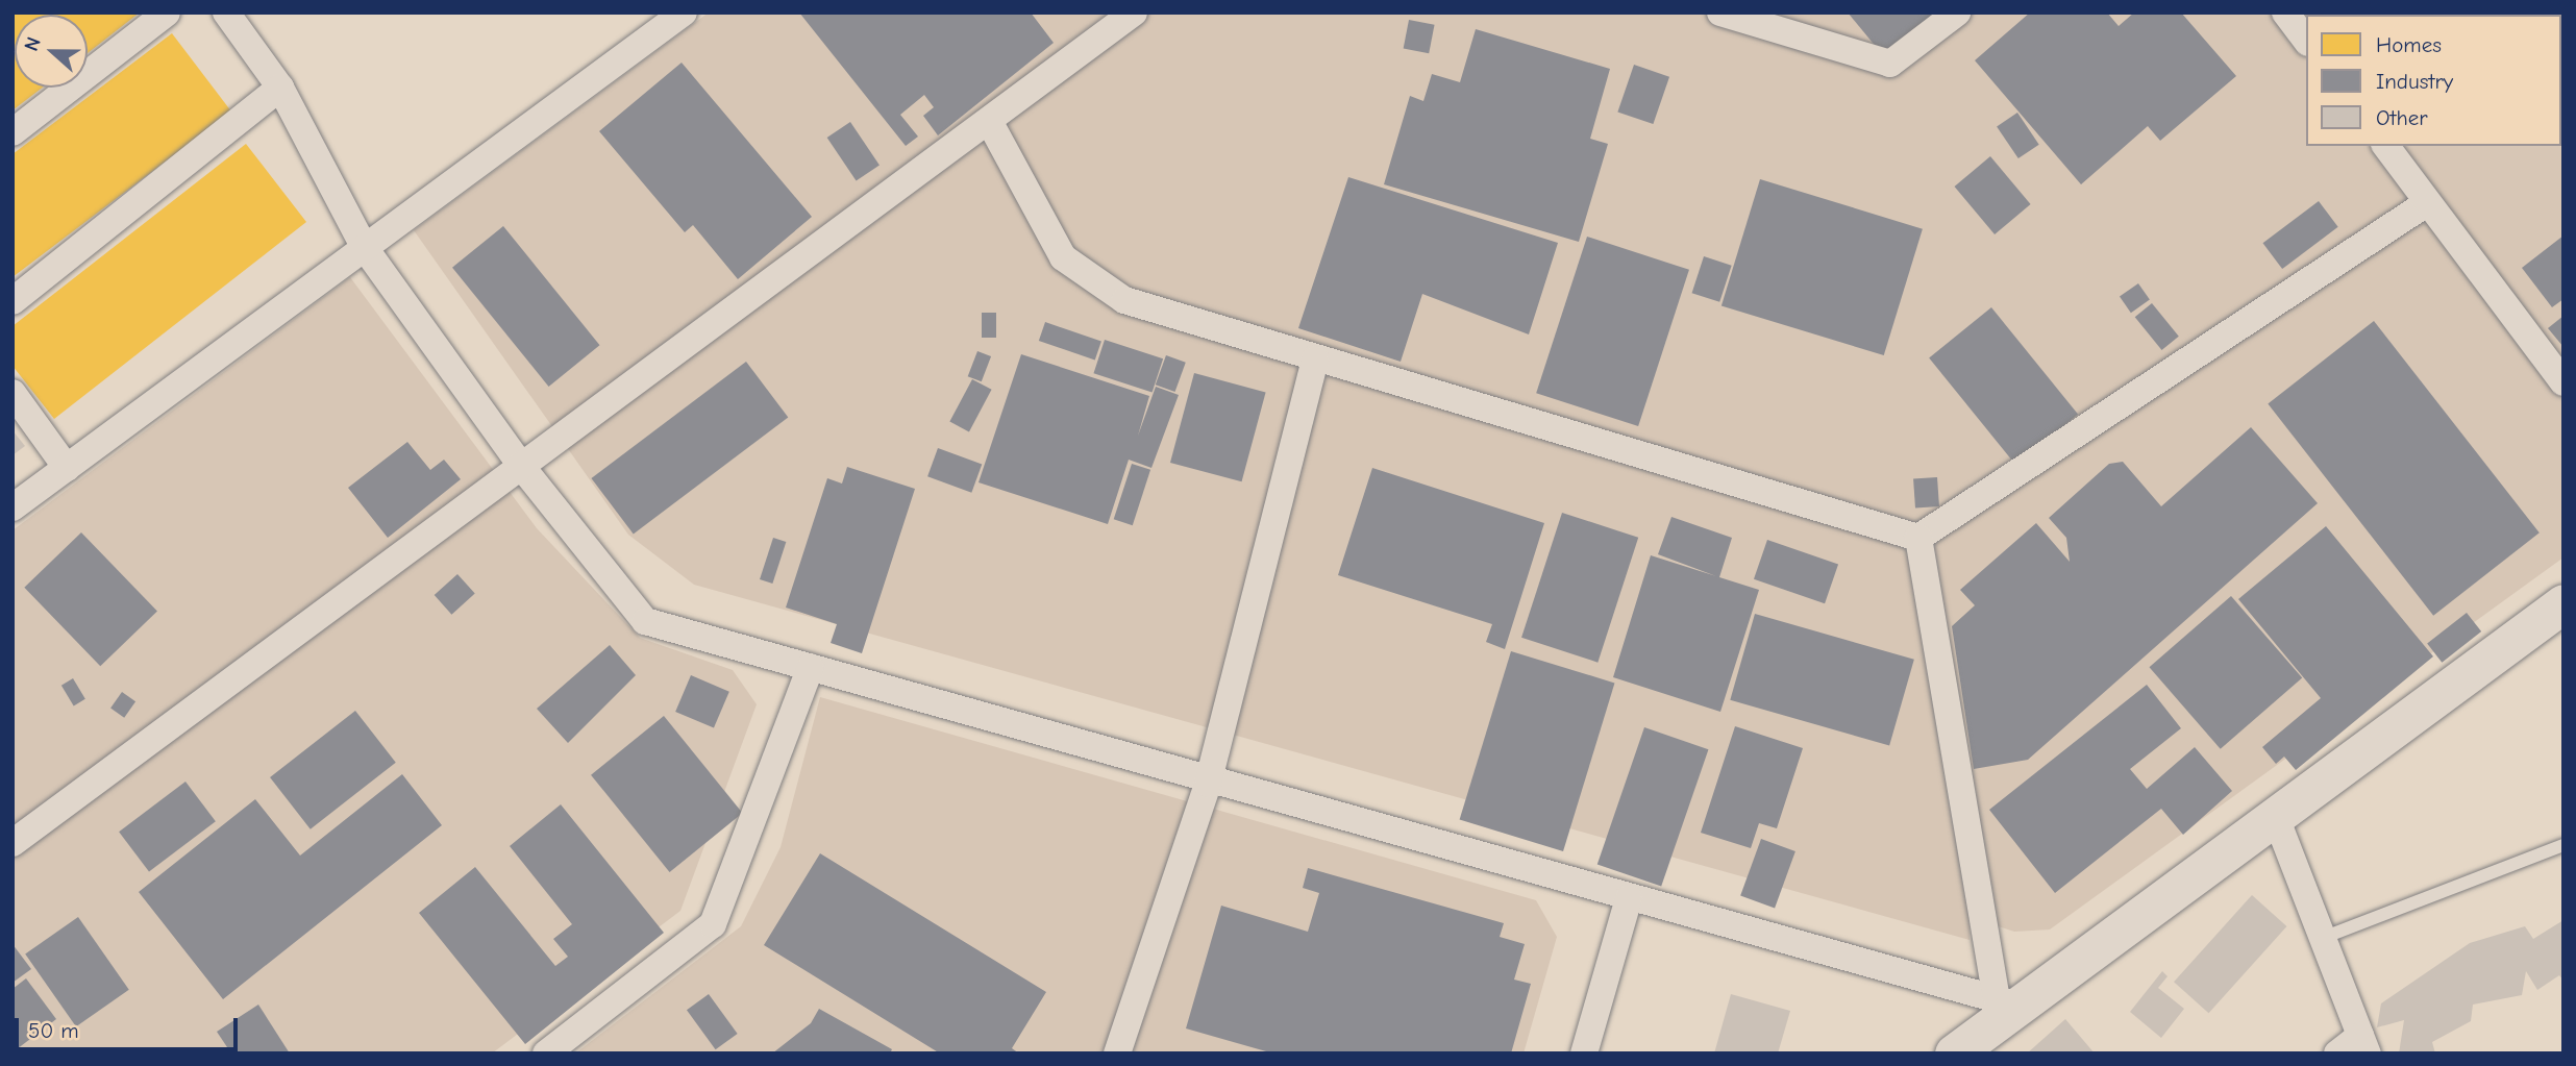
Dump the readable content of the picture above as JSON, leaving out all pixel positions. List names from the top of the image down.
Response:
{
  "legend": ["Homes", "Industry", "Other"],
  "scale_bar": "50 m",
  "north": "left"
}
